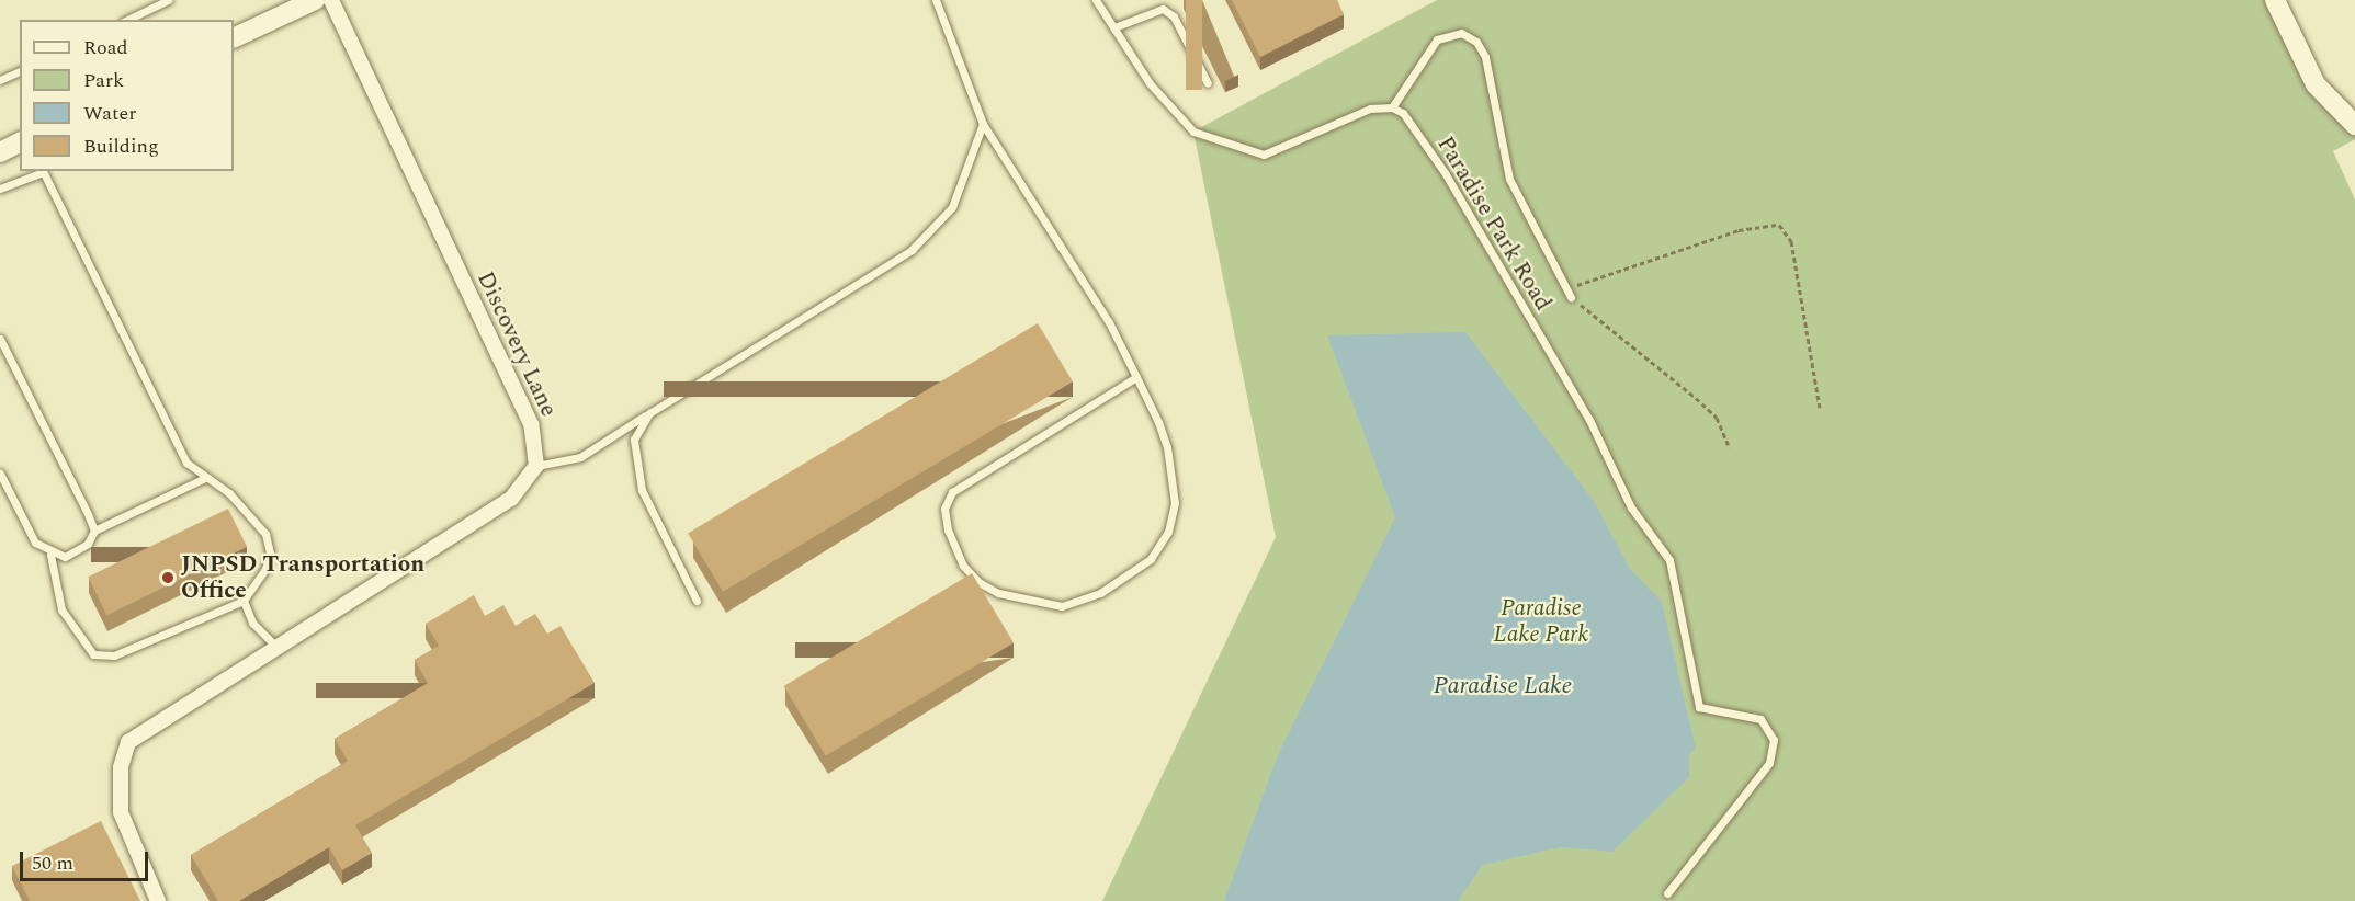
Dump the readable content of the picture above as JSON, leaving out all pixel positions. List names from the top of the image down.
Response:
{
  "streets": {
    "street": ["Discovery Lane"],
    "lane": ["Paradise Park Road"]
  },
  "water": ["Paradise Lake"],
  "parks": ["Paradise Lake Park"],
  "places": ["JNPSD Transportation Office"],
  "legend": [
    "Road",
    "Park",
    "Water",
    "Building"
  ],
  "scale_bar": "50 m"
}
